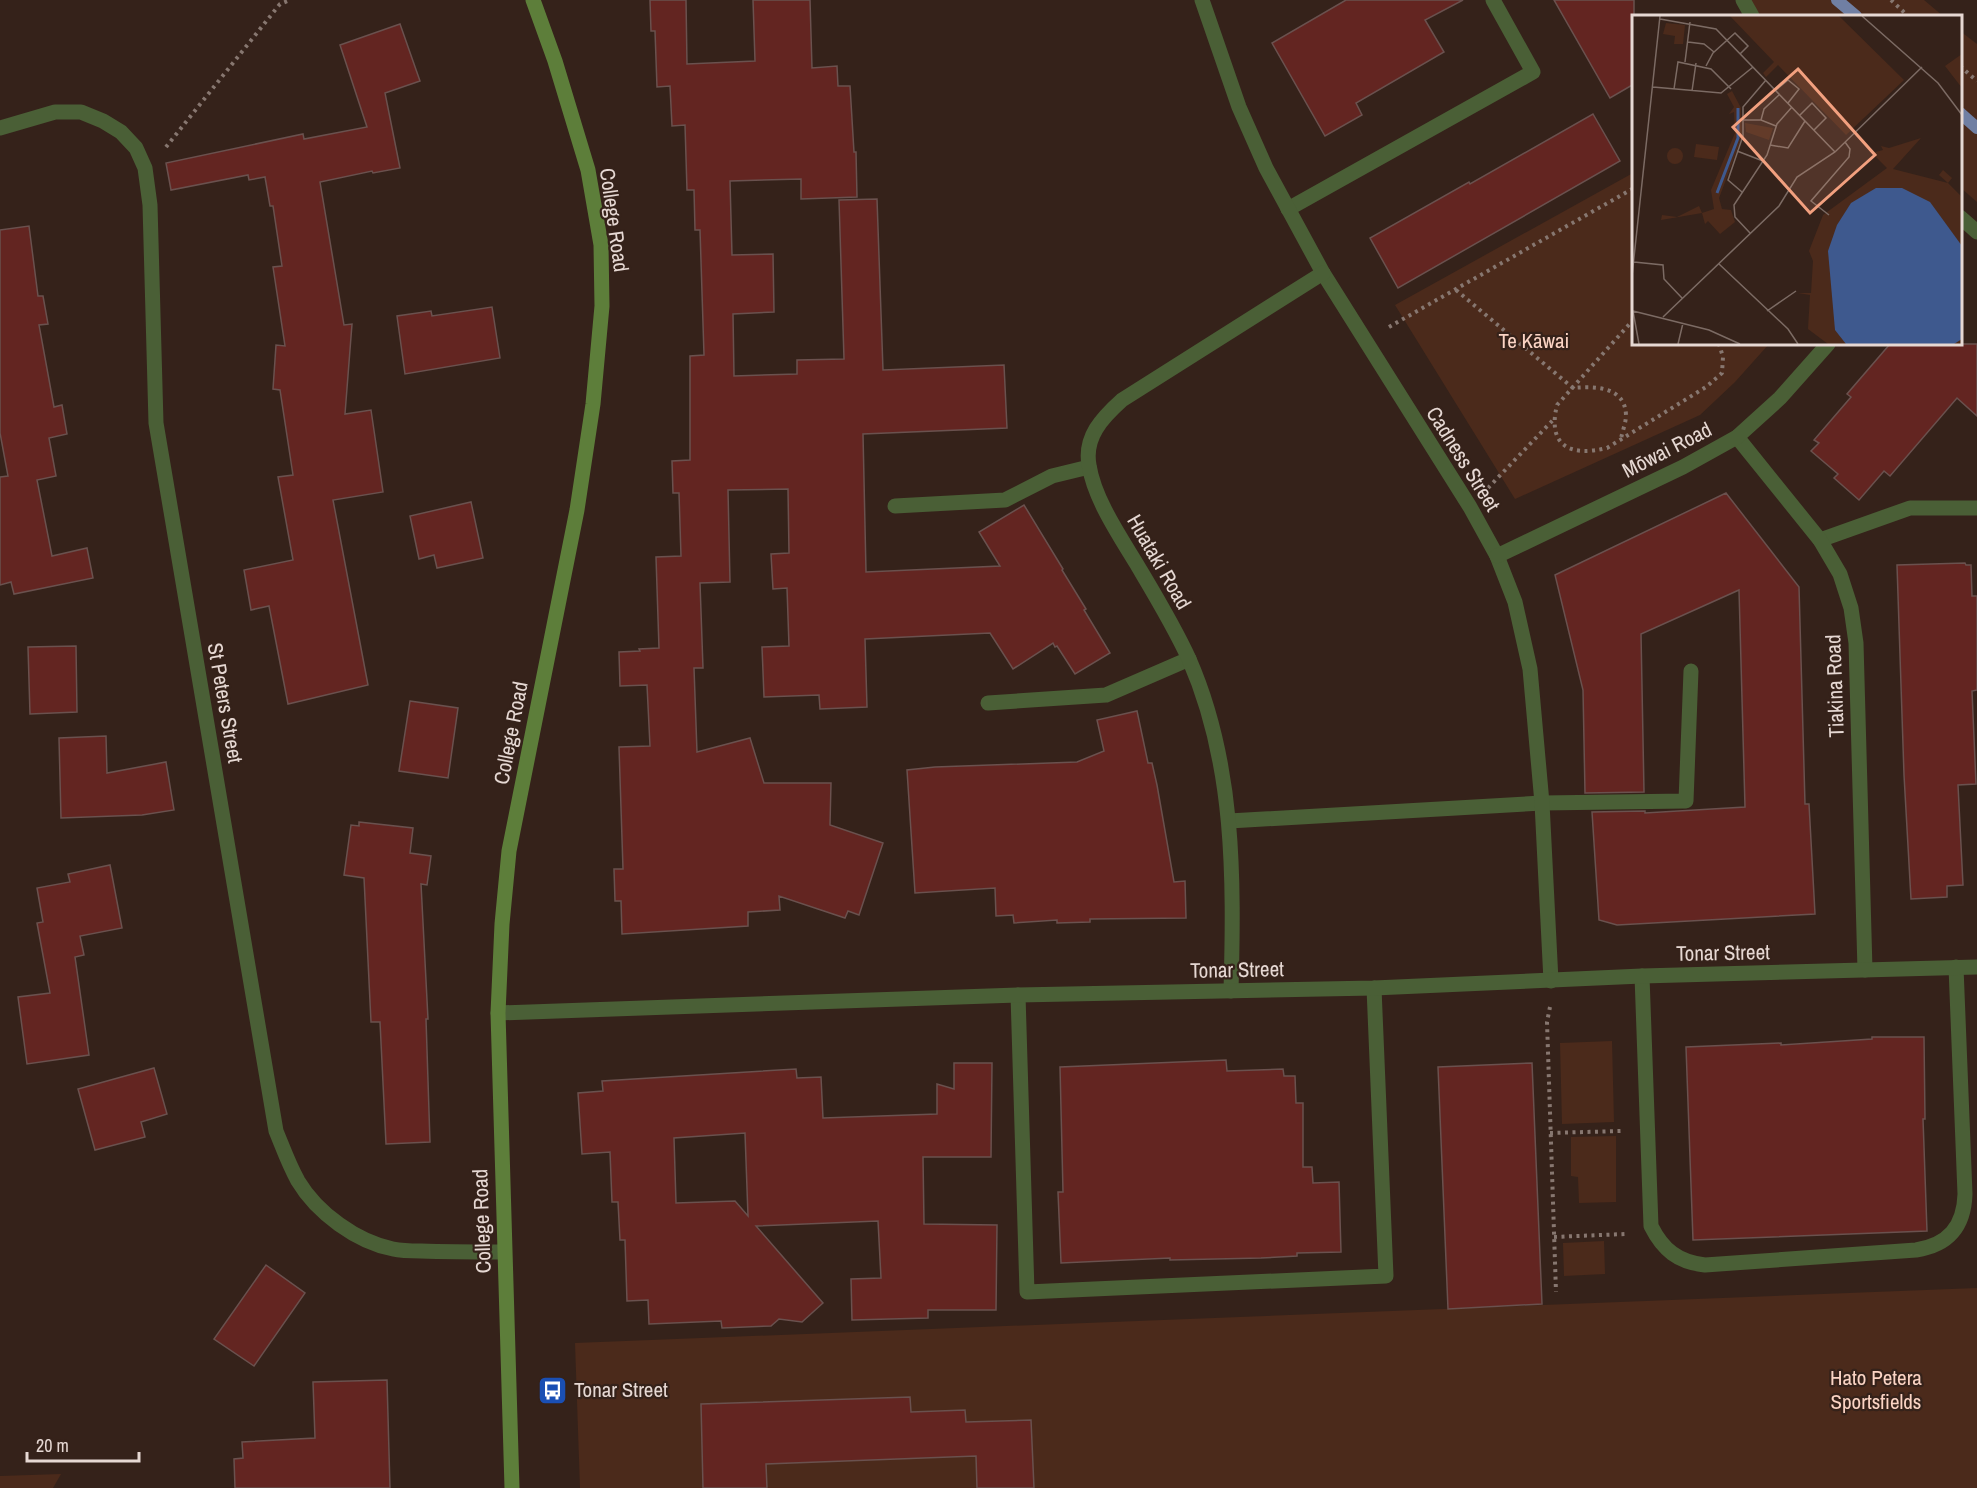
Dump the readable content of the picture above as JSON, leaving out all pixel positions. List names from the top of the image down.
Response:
{
  "streets": {
    "main road": ["College Road"],
    "street": [
      "Mōwai Road",
      "Cadness Street",
      "Huataki Road",
      "Tiakina Road",
      "St Peters Street",
      "Tonar Street"
    ]
  },
  "crossings": [
    ["College Road", "St Peters Street"],
    ["College Road", "Tonar Street"],
    ["Mōwai Road", "Cadness Street"],
    ["Mōwai Road", "Tiakina Road"],
    ["Cadness Street", "Huataki Road"],
    ["Cadness Street", "Tonar Street"],
    ["Huataki Road", "Tonar Street"],
    ["Tiakina Road", "Tonar Street"]
  ],
  "parks": ["Te Kāwai", "Hato Petera Sportsfields"],
  "places": {
    "bus stop": ["Tonar Street"]
  },
  "scale_bar": "20 m"
}
